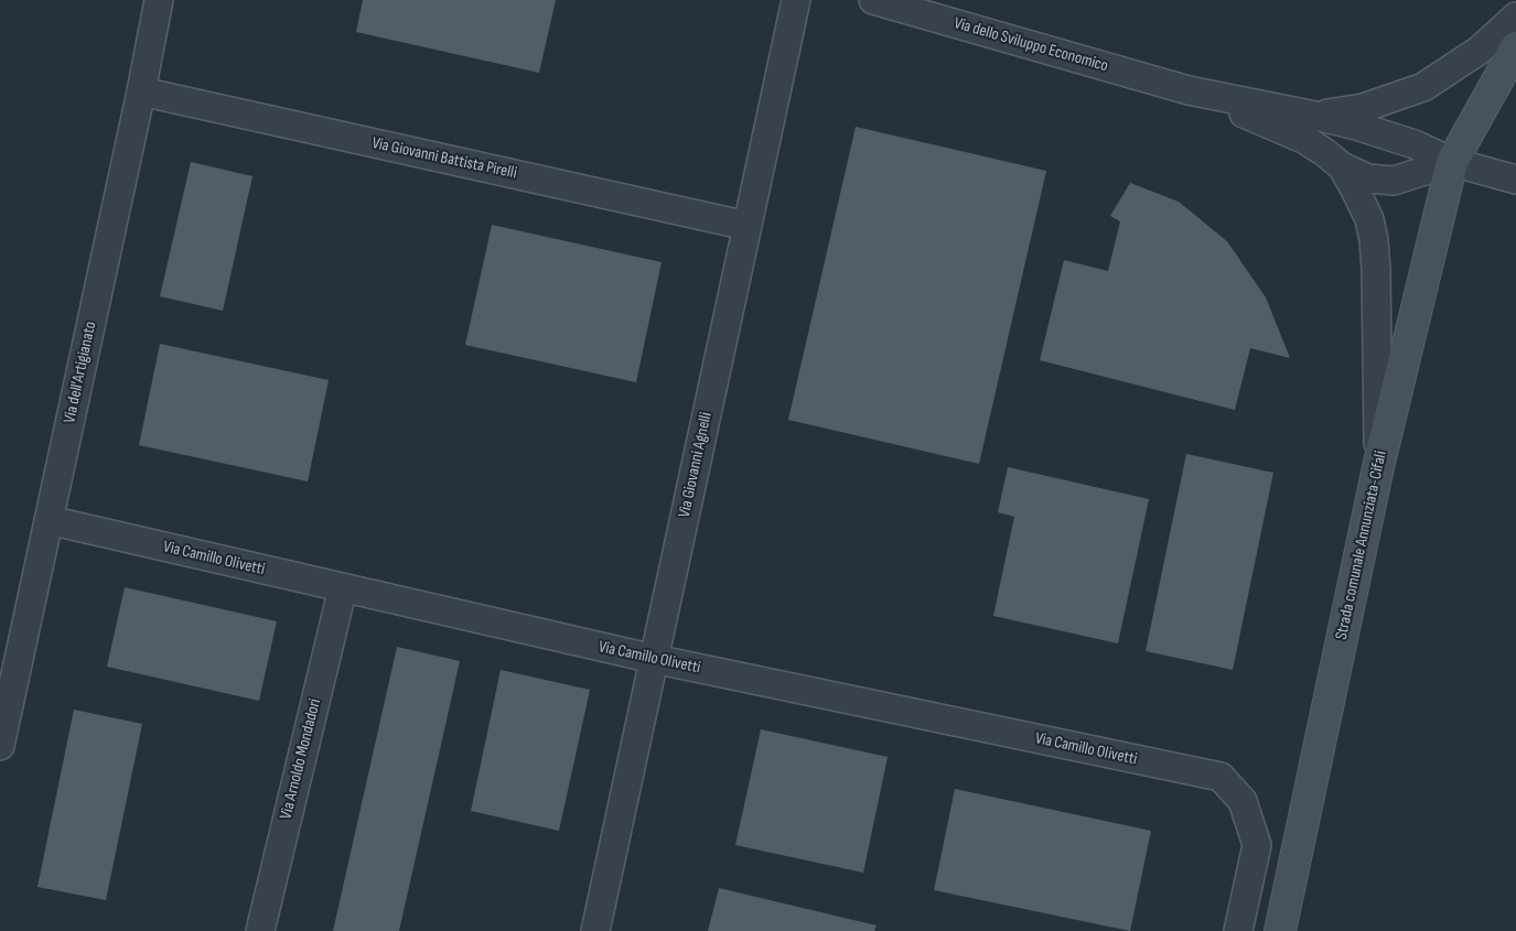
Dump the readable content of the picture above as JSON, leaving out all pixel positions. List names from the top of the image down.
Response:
{
  "streets": {
    "street": [
      "Via dello Sviluppo Economico",
      "Via Giovanni Battista Pirelli",
      "Via dell'Artigianato",
      "Via Giovanni Agnelli",
      "Strada comunale Annunziata-Cifali",
      "Via Camillo Olivetti",
      "Via Arnoldo Mondadori"
    ]
  },
  "crossings": [
    ["Via Giovanni Battista Pirelli", "Via dell'Artigianato"],
    ["Via Giovanni Battista Pirelli", "Via Giovanni Agnelli"],
    ["Via dell'Artigianato", "Via Camillo Olivetti"],
    ["Via Giovanni Agnelli", "Via Camillo Olivetti"],
    ["Via Camillo Olivetti", "Via Arnoldo Mondadori"]
  ]
}
